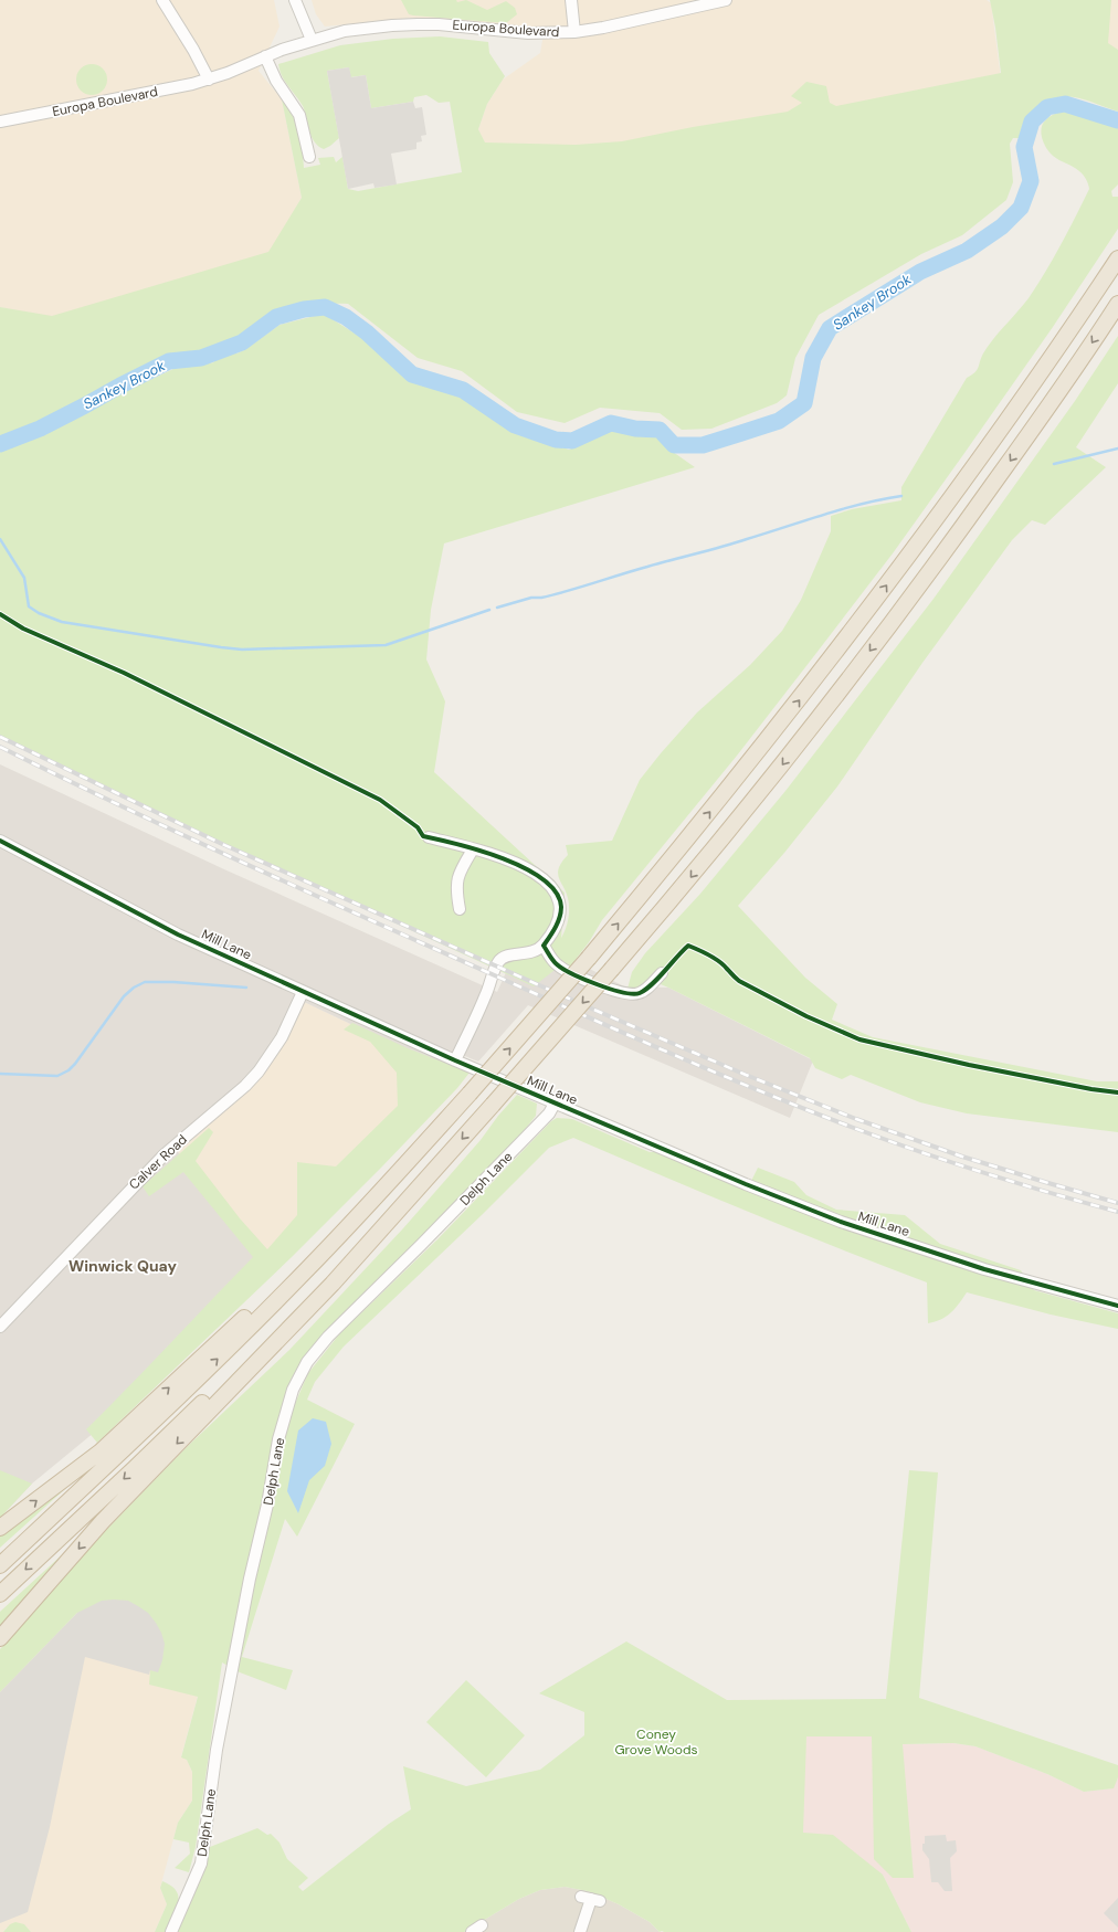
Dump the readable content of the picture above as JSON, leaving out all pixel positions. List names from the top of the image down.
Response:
{
  "streets": {
    "street": [
      "Europa Boulevard",
      "Mill Lane",
      "Calver Road",
      "Delph Lane"
    ]
  },
  "crossings": [
    ["Mill Lane", "Calver Road"],
    ["Mill Lane", "Delph Lane"]
  ],
  "districts": ["Winwick Quay"],
  "water": ["Sankey Brook"],
  "parks": ["Coney Grove Woods"]
}
